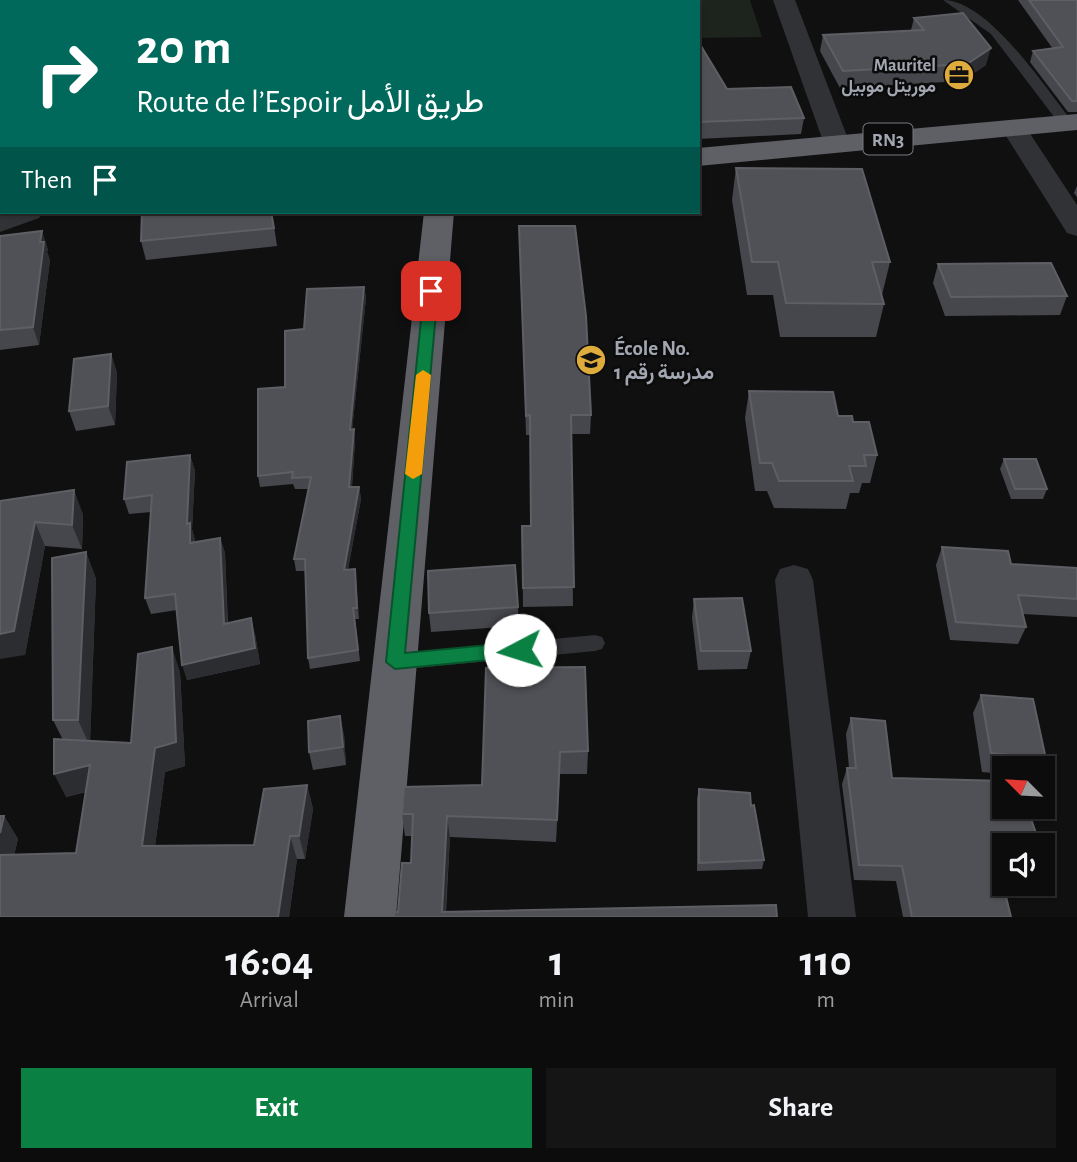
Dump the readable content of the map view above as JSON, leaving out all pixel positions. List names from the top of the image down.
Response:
{
  "streets": {
    "highway": ["RN3"]
  },
  "places": {
    "office": ["Mauritel موريتل موبيل"],
    "school or university": ["École No. 1 مدرسة رقم"]
  },
  "north": "top left",
  "page": {
    "turn": ["20 m", "Route de l’Espoir طريق الأمل"],
    "then": "Then",
    "eta": [
      "16:04",
      "Arrival",
      "1",
      "min",
      "110",
      "m"
    ],
    "buttons": ["Exit", "Share"]
  }
}
